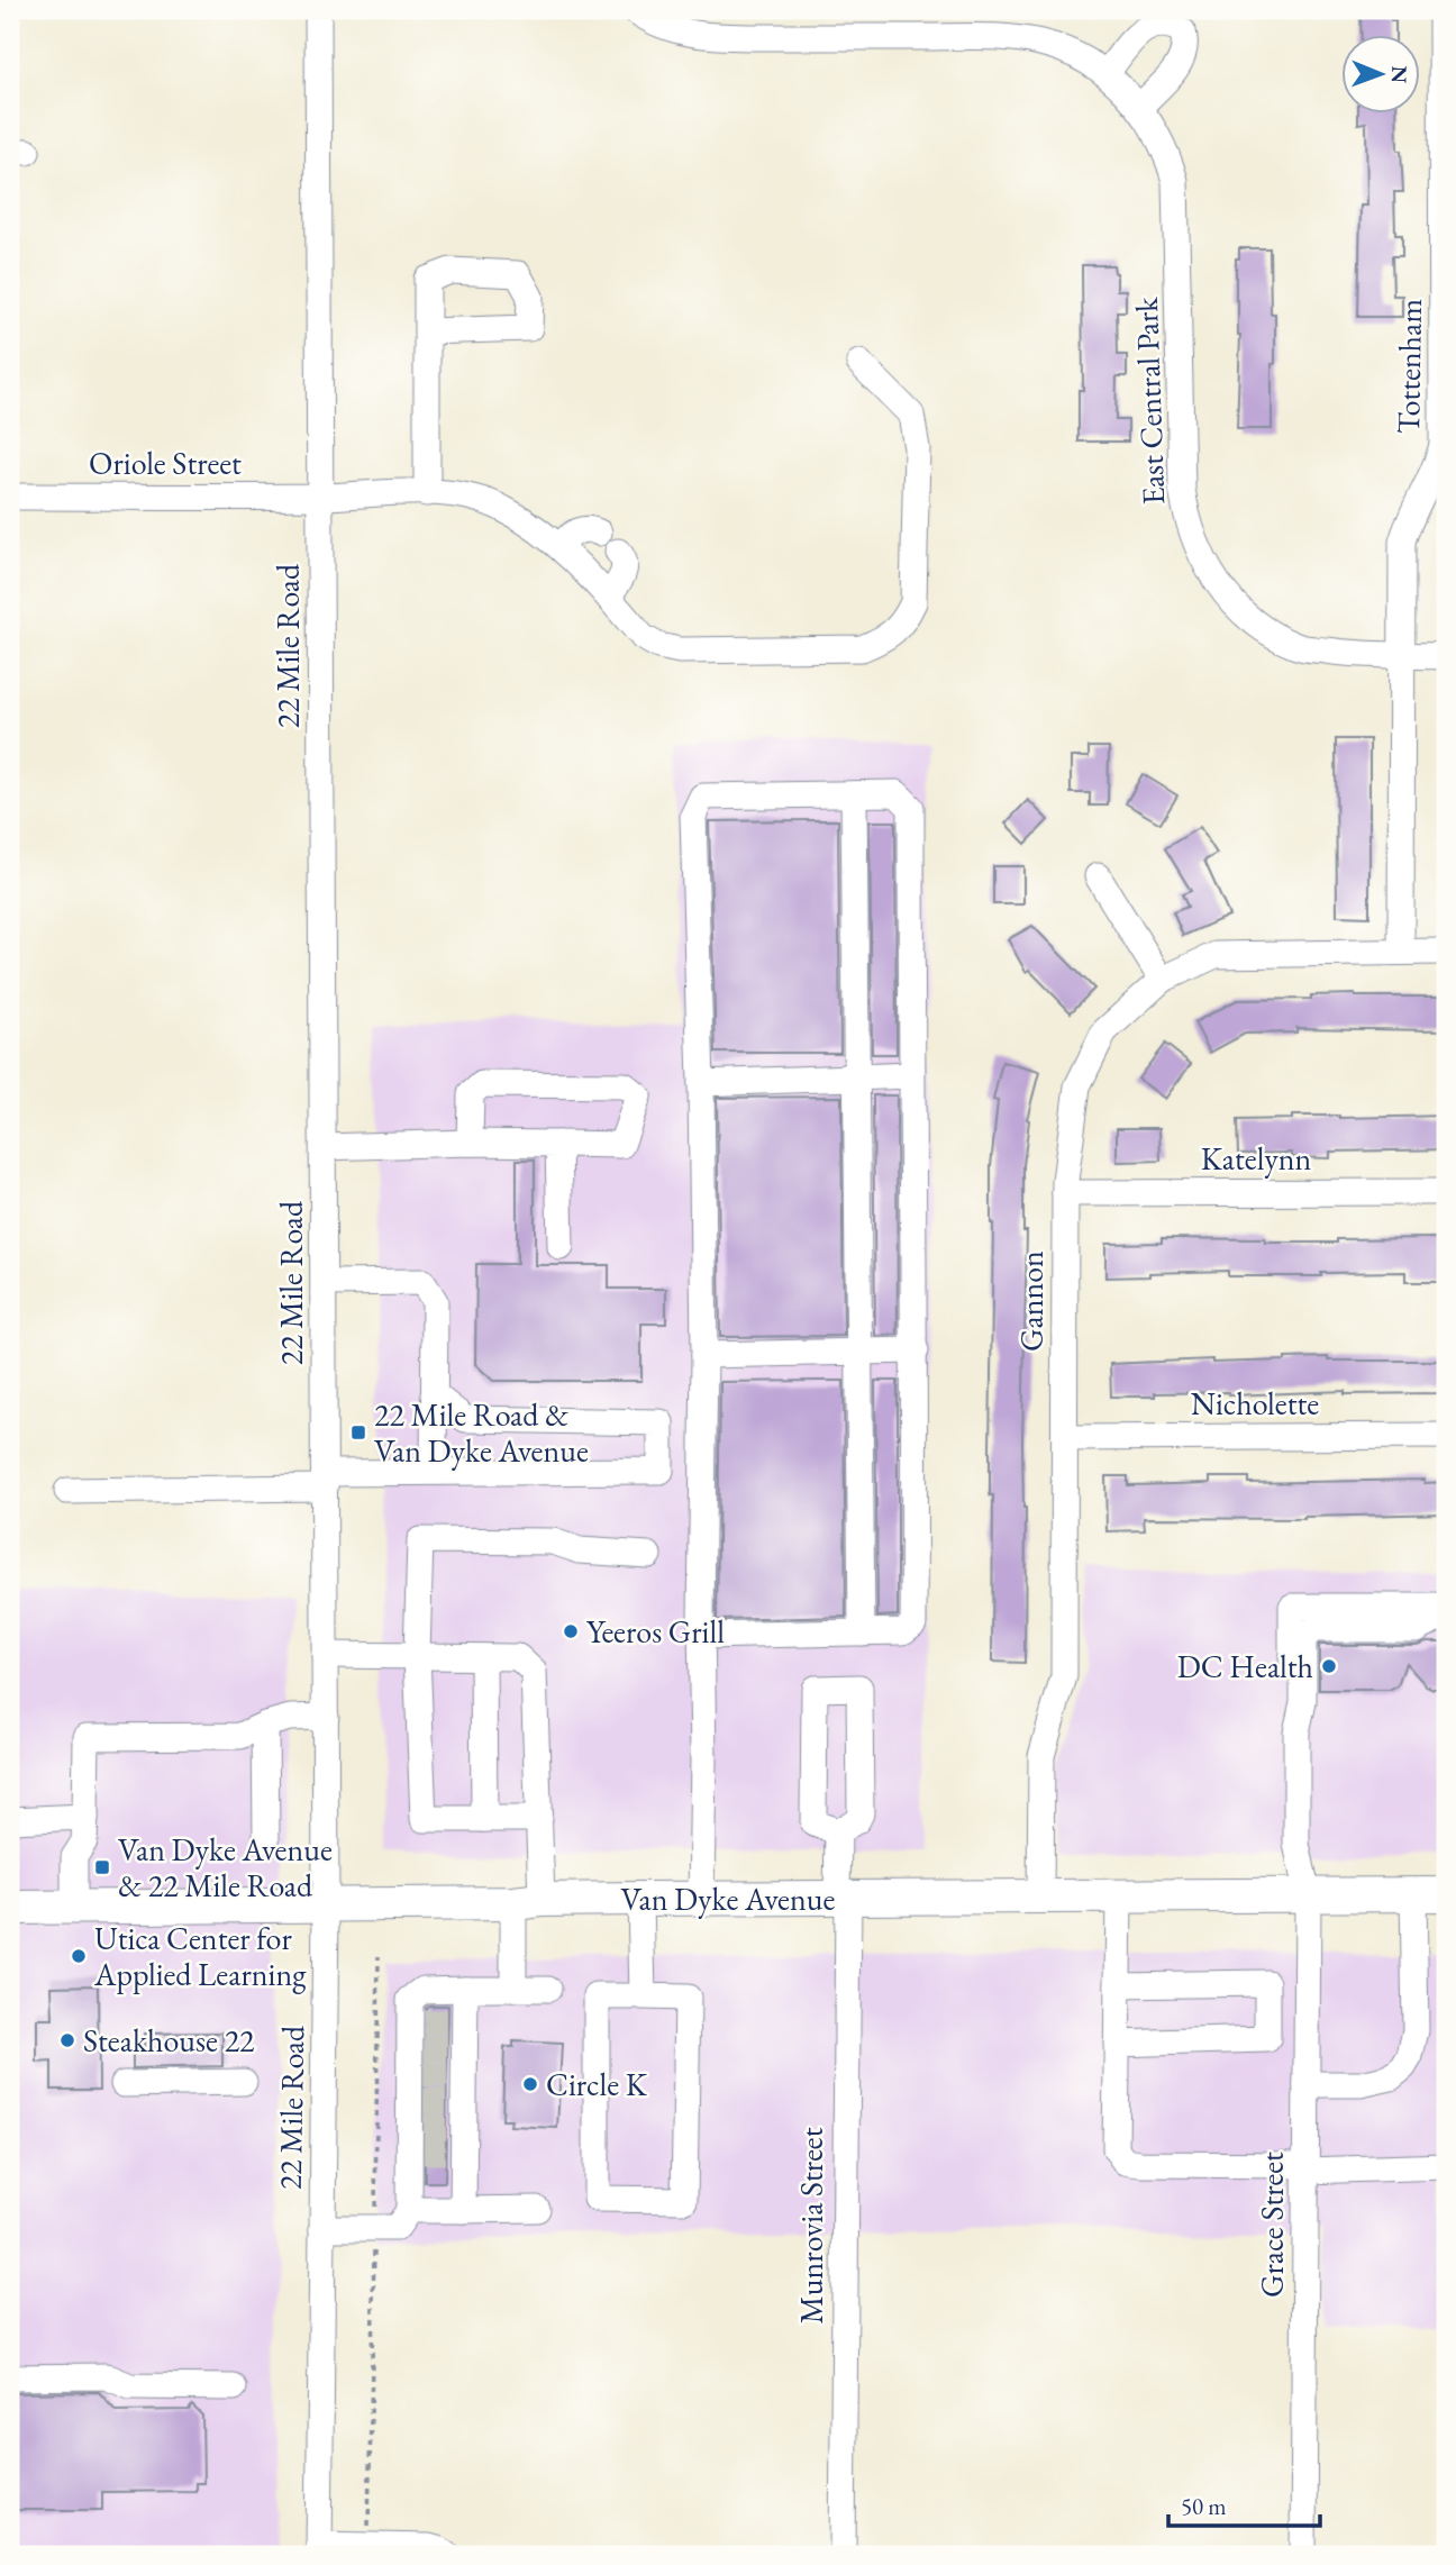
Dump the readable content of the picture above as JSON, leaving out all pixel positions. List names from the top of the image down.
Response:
{
  "streets": {
    "main road": ["Van Dyke Avenue"],
    "street": [
      "Tottenham",
      "East Central Park",
      "Oriole Street",
      "22 Mile Road",
      "Katelynn",
      "Gannon",
      "Nicholette",
      "Grace Street",
      "Munrovia Street"
    ]
  },
  "crossings": [
    ["Tottenham", "East Central Park"],
    ["Tottenham", "Gannon"],
    ["Oriole Street", "22 Mile Road"],
    ["22 Mile Road", "Van Dyke Avenue"],
    ["Katelynn", "Gannon"],
    ["Gannon", "Nicholette"],
    ["Gannon", "Van Dyke Avenue"],
    ["Van Dyke Avenue", "Grace Street"],
    ["Van Dyke Avenue", "Munrovia Street"]
  ],
  "places": {
    "transit": ["22 Mile Road & Van Dyke Avenue", "Van Dyke Avenue & 22 Mile Road"],
    "other": [
      "Yeeros Grill",
      "DC Health",
      "Utica Center for Applied Learning",
      "Steakhouse 22",
      "Circle K"
    ]
  },
  "scale_bar": "50 m",
  "north": "right"
}
